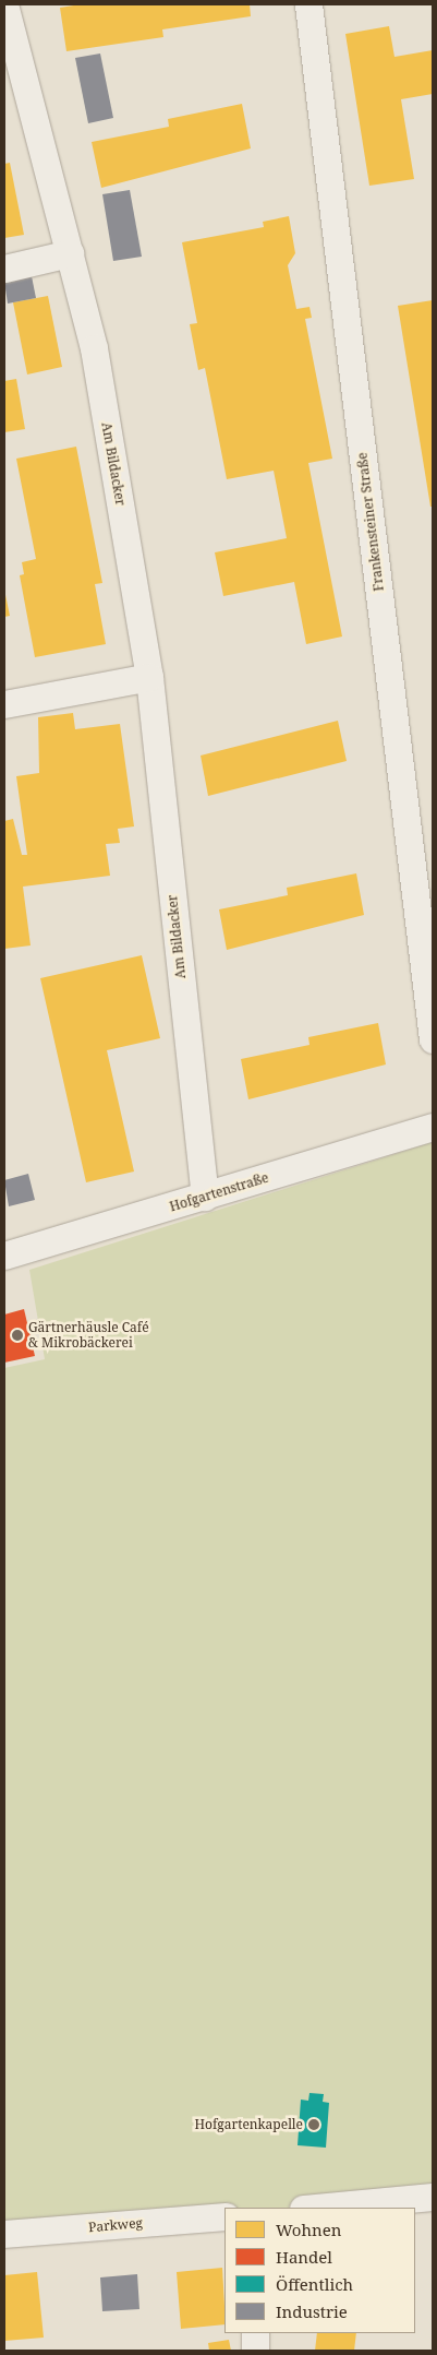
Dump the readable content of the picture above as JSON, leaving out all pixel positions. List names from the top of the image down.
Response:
{
  "streets": {
    "street": [
      "Am Bildacker",
      "Frankensteiner Straße",
      "Hofgartenstraße",
      "Parkweg"
    ]
  },
  "crossings": [
    ["Am Bildacker", "Hofgartenstraße"]
  ],
  "places": ["Gärtnerhäusle Café & Mikrobäckerei", "Hofgartenkapelle"],
  "legend": [
    "Wohnen",
    "Handel",
    "Öffentlich",
    "Industrie"
  ]
}
